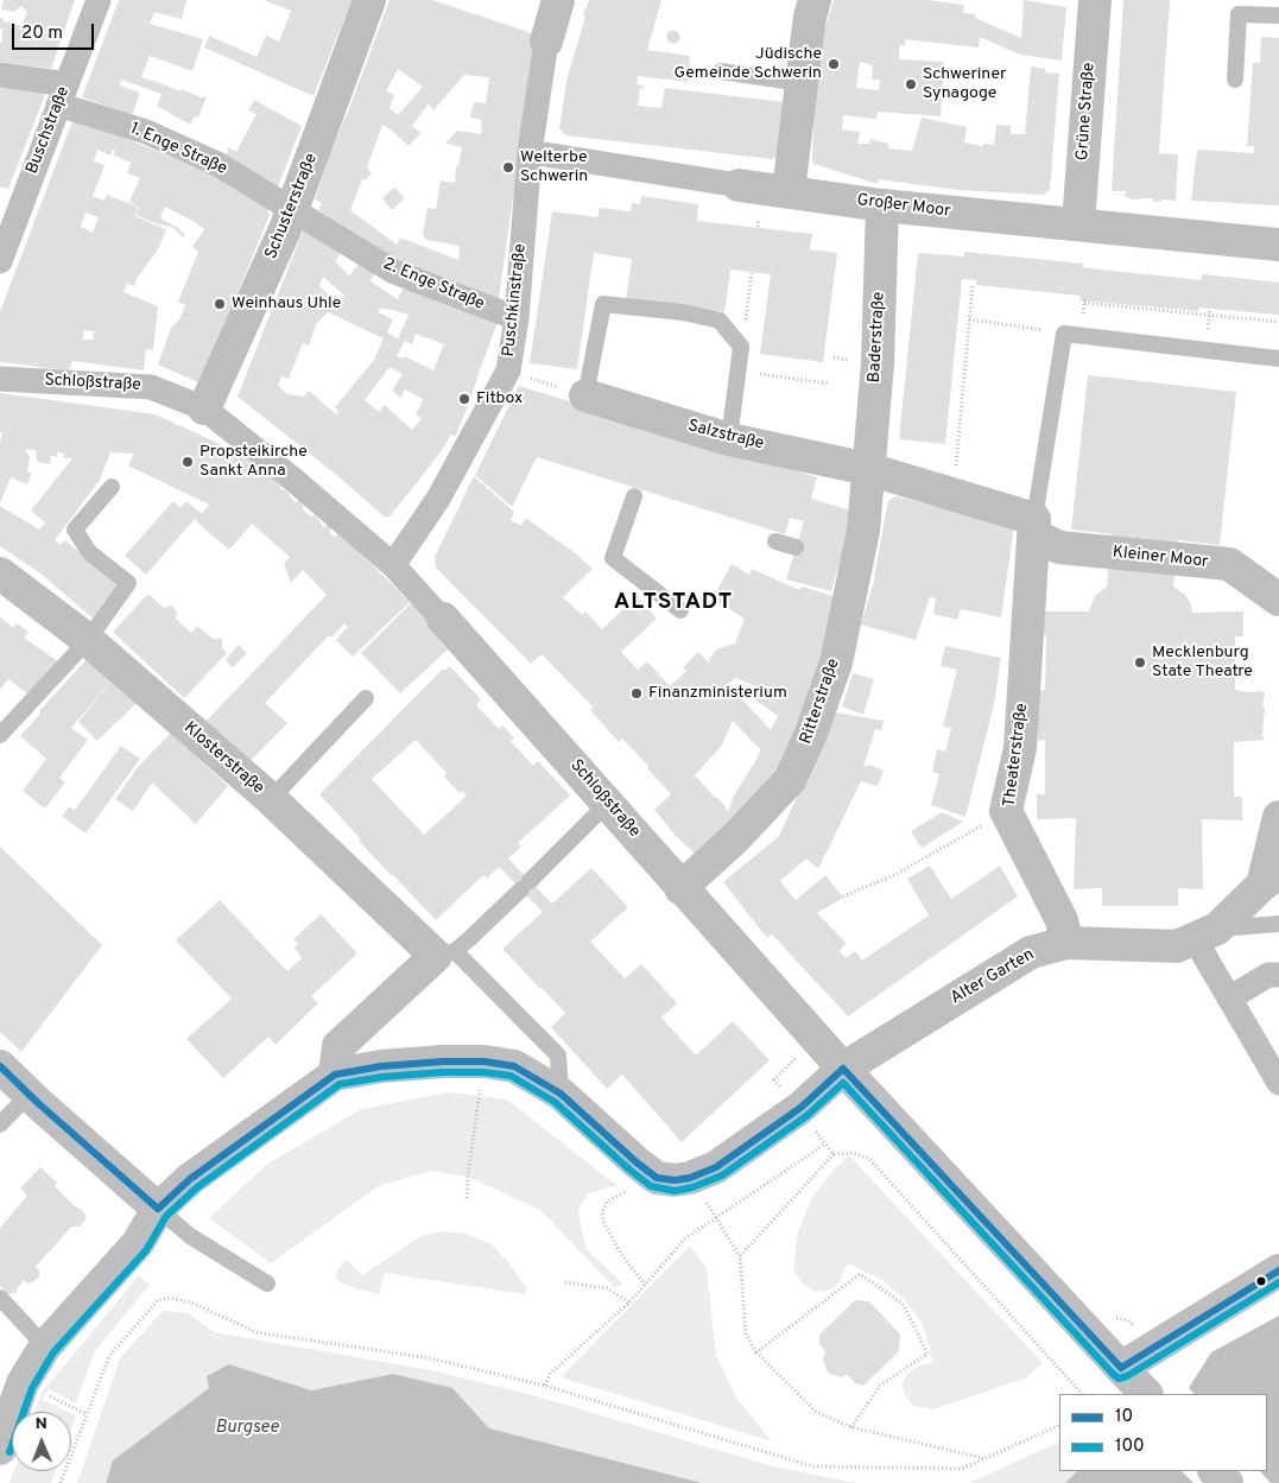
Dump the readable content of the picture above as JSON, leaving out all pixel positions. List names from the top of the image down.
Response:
{
  "streets": {
    "street": [
      "Grüne Straße",
      "Buschstraße",
      "1. Enge Straße",
      "Schusterstraße",
      "Großer Moor",
      "2. Enge Straße",
      "Puschkinstraße",
      "Baderstraße",
      "Schloßstraße",
      "Salzstraße",
      "Kleiner Moor",
      "Ritterstraße",
      "Theaterstraße",
      "Klosterstraße",
      "Alter Garten"
    ]
  },
  "crossings": [
    ["Grüne Straße", "Großer Moor"],
    ["Buschstraße", "1. Enge Straße"],
    ["1. Enge Straße", "Schusterstraße"],
    ["1. Enge Straße", "2. Enge Straße"],
    ["Schusterstraße", "2. Enge Straße"],
    ["Schusterstraße", "Schloßstraße"],
    ["Großer Moor", "Puschkinstraße"],
    ["Großer Moor", "Baderstraße"],
    ["2. Enge Straße", "Puschkinstraße"],
    ["Puschkinstraße", "Schloßstraße"],
    ["Baderstraße", "Salzstraße"],
    ["Baderstraße", "Kleiner Moor"],
    ["Baderstraße", "Ritterstraße"],
    ["Schloßstraße", "Ritterstraße"],
    ["Schloßstraße", "Alter Garten"],
    ["Salzstraße", "Kleiner Moor"],
    ["Salzstraße", "Ritterstraße"],
    ["Kleiner Moor", "Ritterstraße"],
    ["Kleiner Moor", "Theaterstraße"],
    ["Theaterstraße", "Alter Garten"]
  ],
  "districts": ["ALTSTADT"],
  "water": ["Burgsee"],
  "places": [
    "Jüdische Gemeinde Schwerin",
    "Schweriner Synagoge",
    "Welterbe Schwerin",
    "Weinhaus Uhle",
    "Fitbox",
    "Propsteikirche Sankt Anna",
    "Mecklenburg State Theatre",
    "Finanzministerium"
  ],
  "lines": ["transit line 10", "transit line 100"],
  "legend": ["10", "100"],
  "scale_bar": "20 m",
  "north": "top"
}
